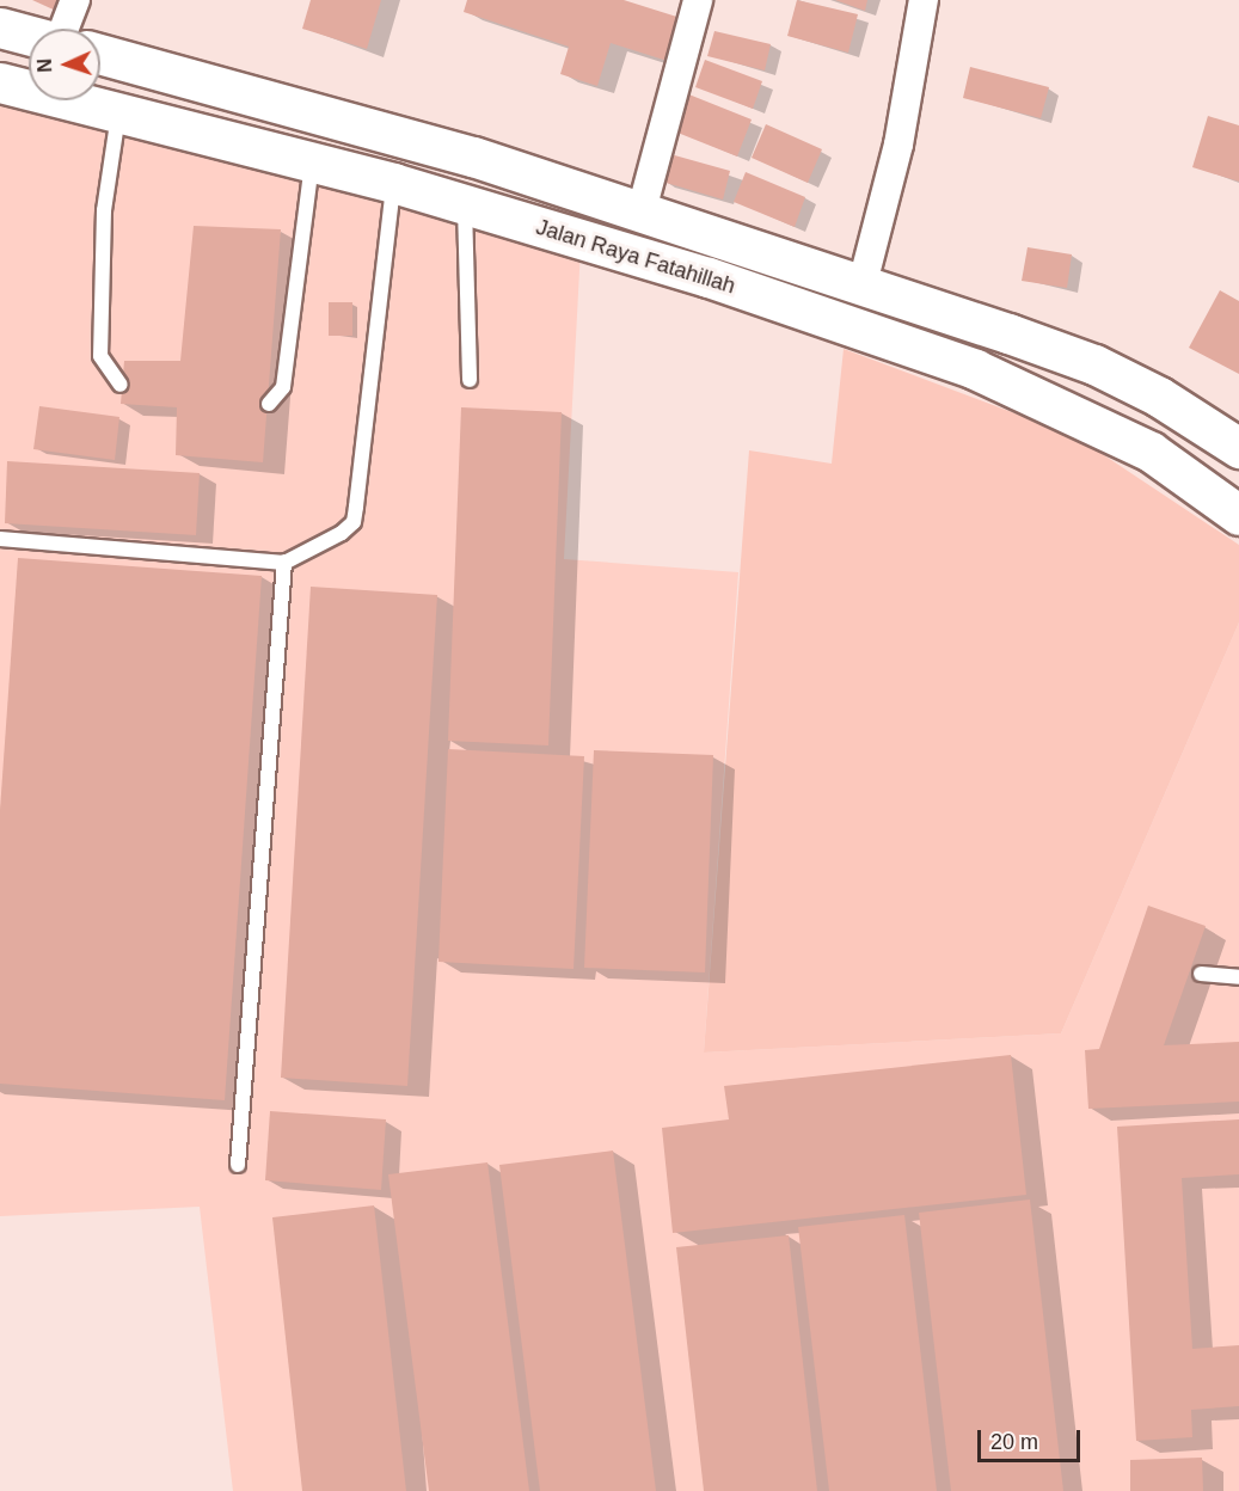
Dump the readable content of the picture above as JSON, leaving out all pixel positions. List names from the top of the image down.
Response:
{
  "streets": {
    "highway": ["Jalan Raya Fatahillah"]
  },
  "scale_bar": "20 m",
  "north": "left"
}
